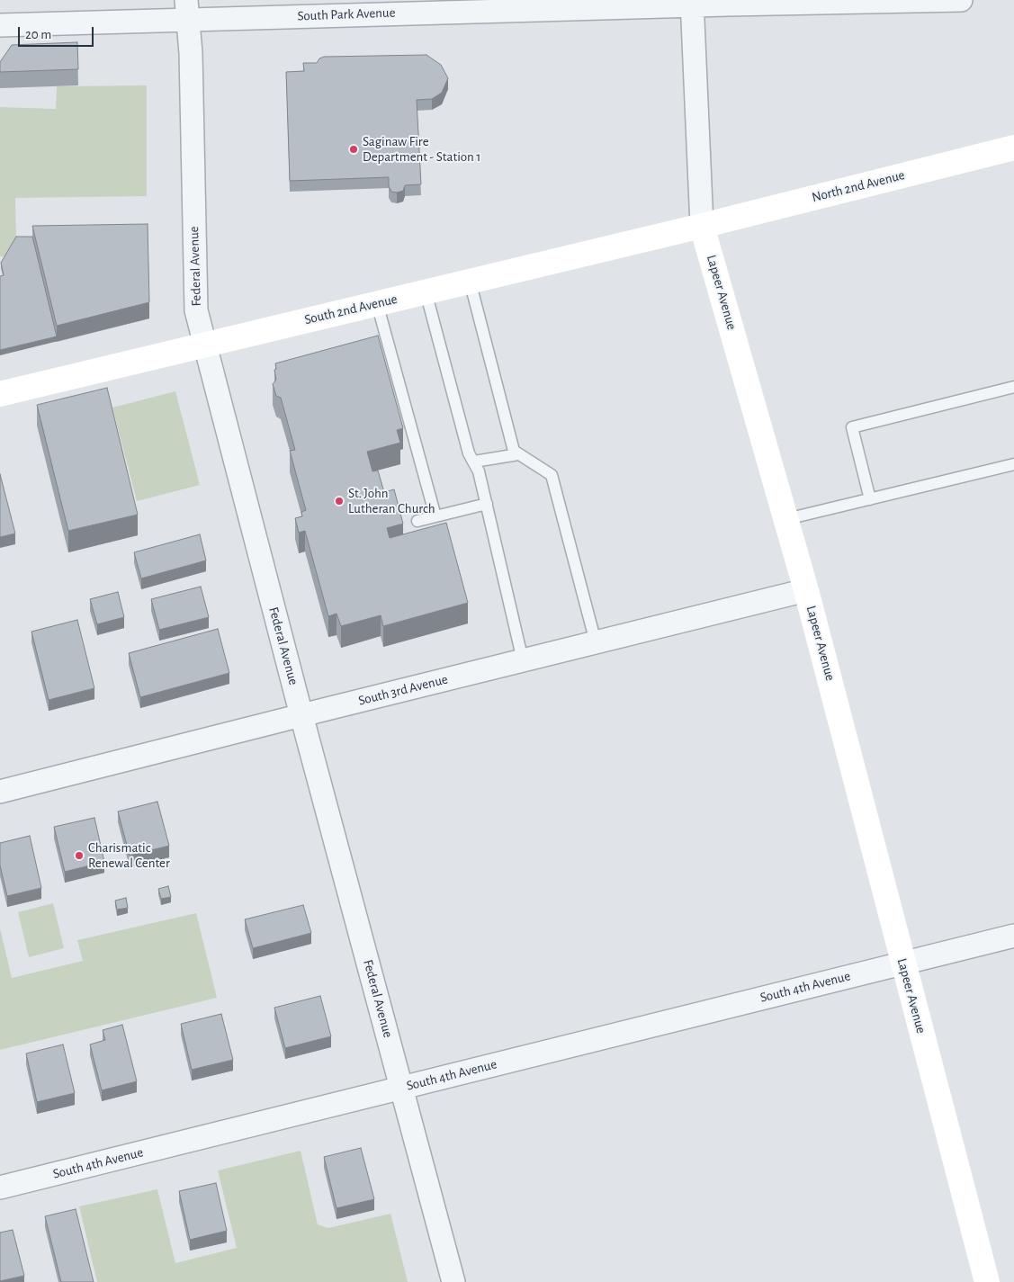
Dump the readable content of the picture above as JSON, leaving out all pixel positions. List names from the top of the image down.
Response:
{
  "streets": {
    "street": [
      "South Park Avenue",
      "North 2nd Avenue",
      "Federal Avenue",
      "Lapeer Avenue",
      "South 2nd Avenue",
      "South 3rd Avenue",
      "South 4th Avenue"
    ]
  },
  "crossings": [
    ["South Park Avenue", "Federal Avenue"],
    ["South Park Avenue", "Lapeer Avenue"],
    ["North 2nd Avenue", "Lapeer Avenue"],
    ["North 2nd Avenue", "South 2nd Avenue"],
    ["Federal Avenue", "South 2nd Avenue"],
    ["Federal Avenue", "South 3rd Avenue"],
    ["Federal Avenue", "South 4th Avenue"],
    ["Lapeer Avenue", "South 2nd Avenue"],
    ["Lapeer Avenue", "South 3rd Avenue"],
    ["Lapeer Avenue", "South 4th Avenue"]
  ],
  "places": ["Saginaw Fire Department - Station 1", "St. John Lutheran Church", "Charismatic Renewal Center"],
  "scale_bar": "20 m"
}
